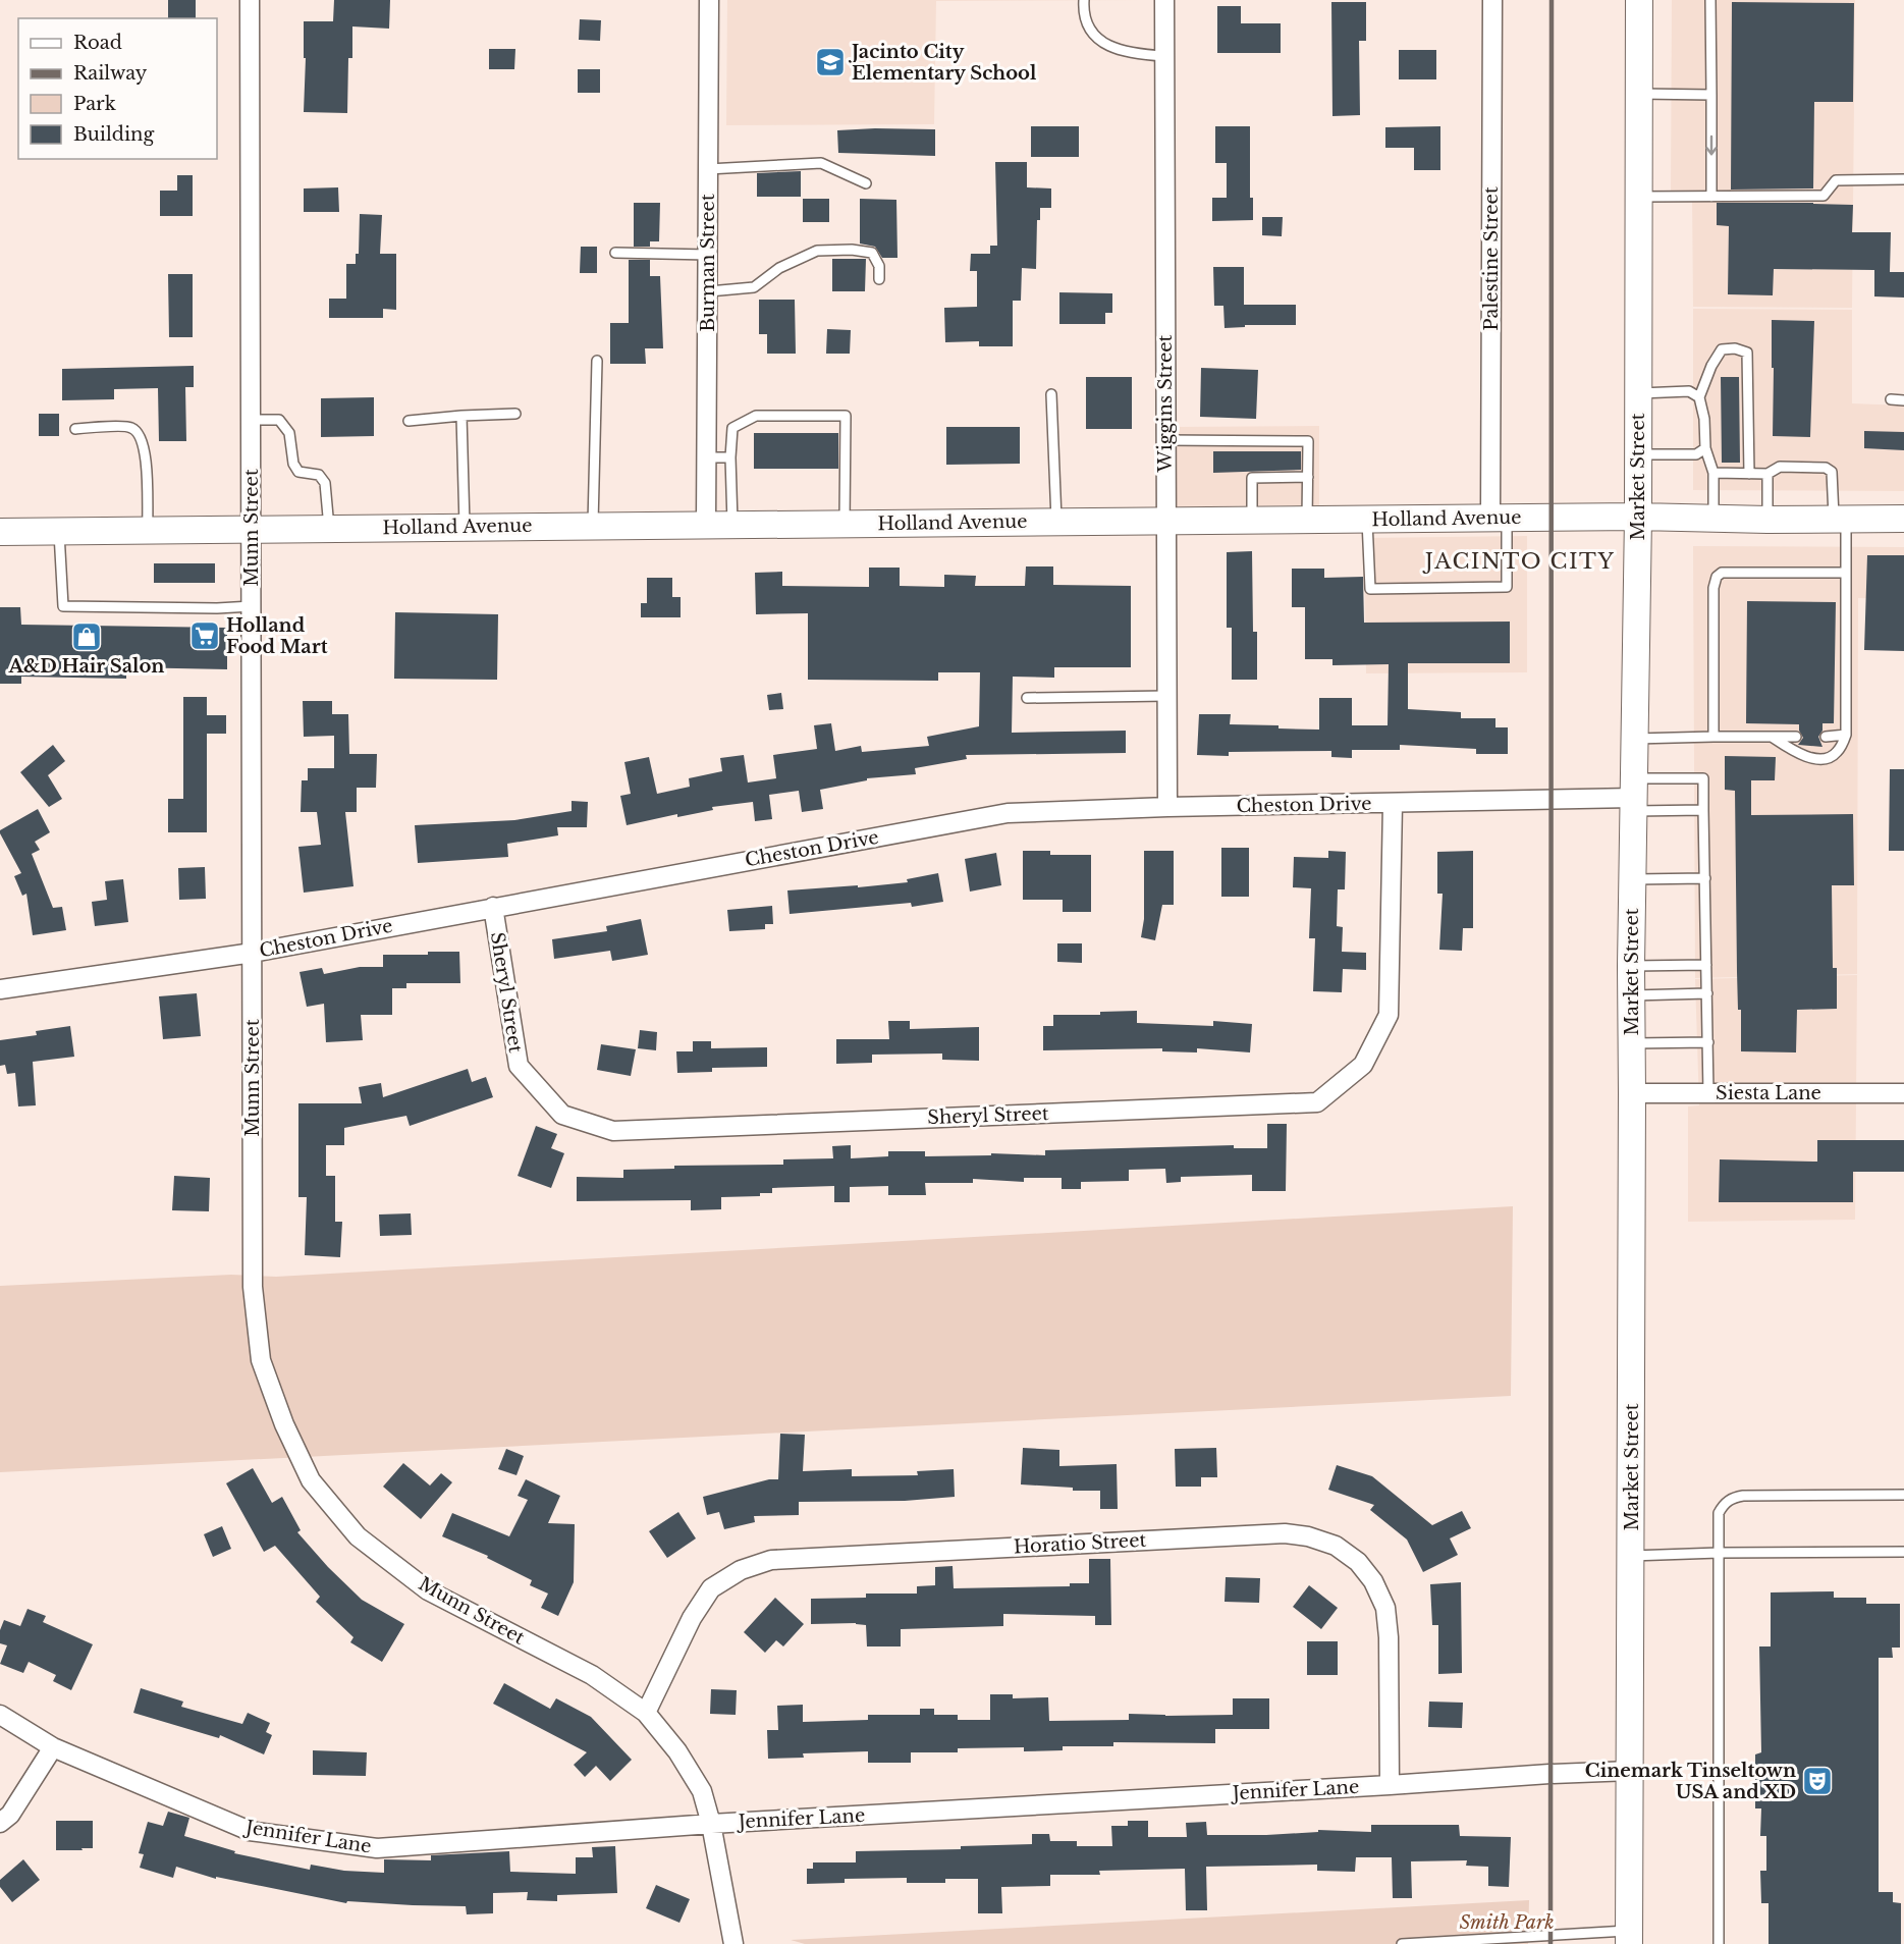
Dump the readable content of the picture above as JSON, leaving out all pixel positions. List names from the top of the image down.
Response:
{
  "streets": {
    "main road": ["Market Street", "Holland Avenue"],
    "street": [
      "Palestine Street",
      "Burman Street",
      "Wiggins Street",
      "Munn Street",
      "Cheston Drive",
      "Sheryl Street",
      "Siesta Lane",
      "Horatio Street",
      "Jennifer Lane"
    ]
  },
  "crossings": [
    ["Palestine Street", "Holland Avenue"],
    ["Burman Street", "Holland Avenue"],
    ["Wiggins Street", "Holland Avenue"],
    ["Wiggins Street", "Cheston Drive"],
    ["Market Street", "Holland Avenue"],
    ["Market Street", "Cheston Drive"],
    ["Market Street", "Siesta Lane"],
    ["Market Street", "Jennifer Lane"],
    ["Holland Avenue", "Munn Street"],
    ["Munn Street", "Cheston Drive"],
    ["Munn Street", "Horatio Street"],
    ["Munn Street", "Jennifer Lane"],
    ["Cheston Drive", "Sheryl Street"],
    ["Horatio Street", "Jennifer Lane"]
  ],
  "districts": ["JACINTO CITY"],
  "parks": ["Smith Park"],
  "places": {
    "school or university": ["Jacinto City Elementary School"],
    "supermarket": ["Holland Food Mart"],
    "shop": ["A&D Hair Salon"],
    "theatre": ["Cinemark Tinseltown USA and XD"]
  },
  "legend": [
    "Road",
    "Railway",
    "Park",
    "Building"
  ]
}
